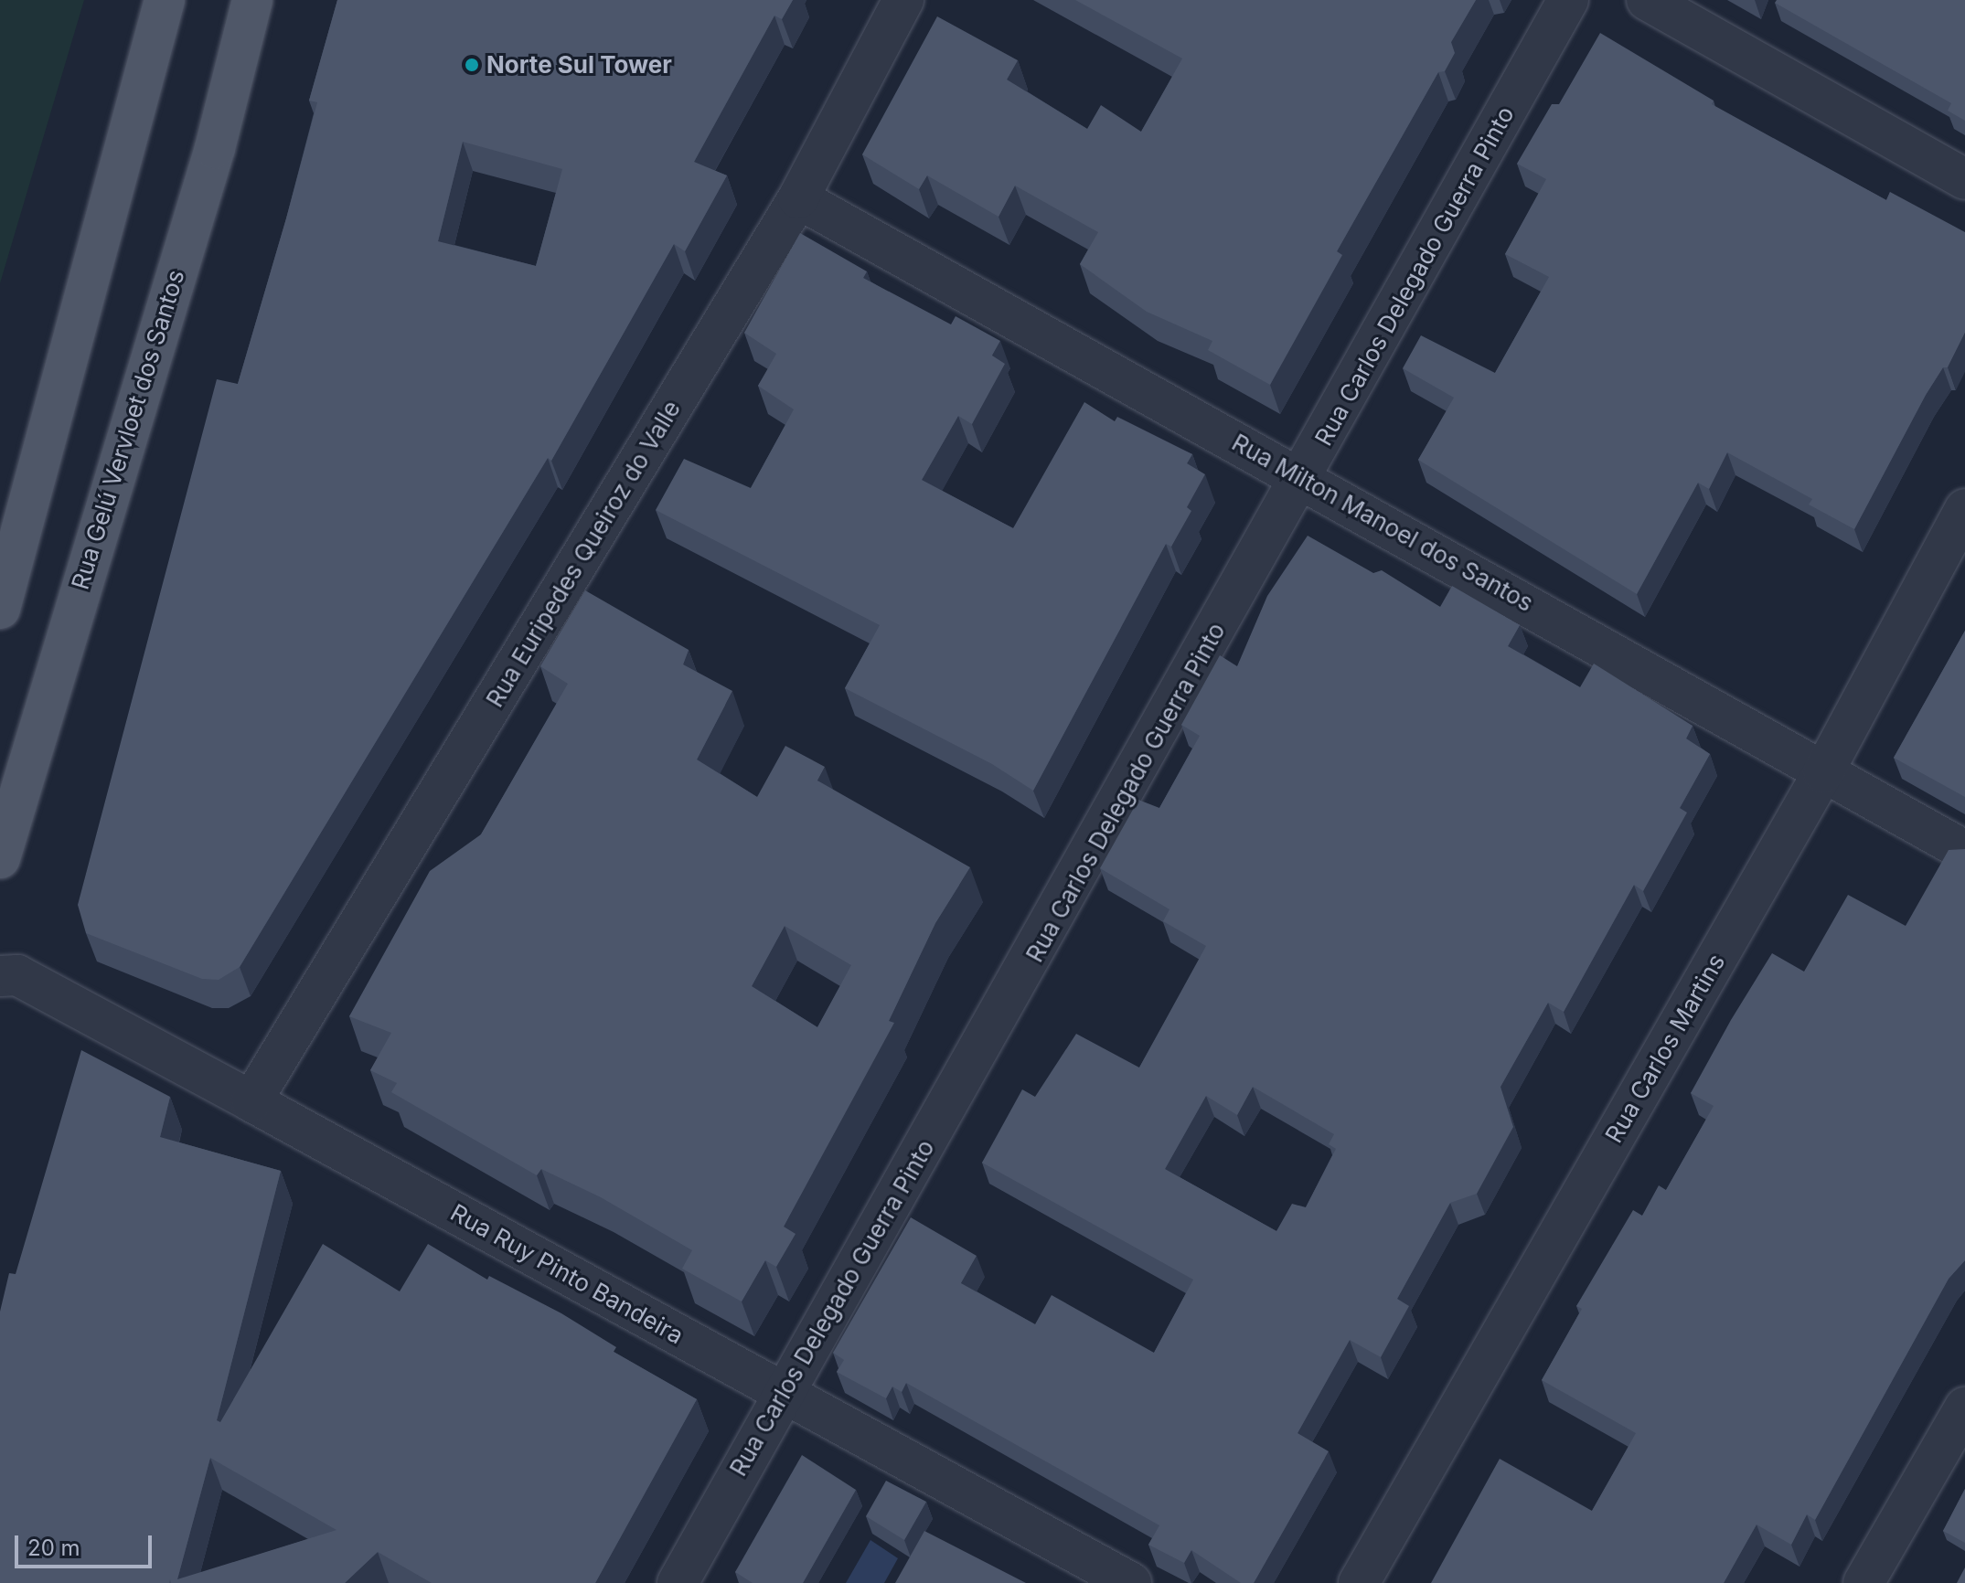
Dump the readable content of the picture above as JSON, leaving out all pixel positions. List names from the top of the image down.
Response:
{
  "streets": {
    "main road": ["Rua Gelú Vervloet dos Santos"],
    "street": [
      "Rua Carlos Delegado Guerra Pinto",
      "Rua Milton Manoel dos Santos",
      "Rua Euripedes Queiroz do Valle",
      "Rua Carlos Martins",
      "Rua Ruy Pinto Bandeira"
    ]
  },
  "crossings": [
    ["Rua Carlos Delegado Guerra Pinto", "Rua Milton Manoel dos Santos"],
    ["Rua Carlos Delegado Guerra Pinto", "Rua Ruy Pinto Bandeira"],
    ["Rua Milton Manoel dos Santos", "Rua Euripedes Queiroz do Valle"],
    ["Rua Milton Manoel dos Santos", "Rua Carlos Martins"],
    ["Rua Euripedes Queiroz do Valle", "Rua Ruy Pinto Bandeira"]
  ],
  "places": ["Norte Sul Tower"],
  "scale_bar": "20 m"
}
